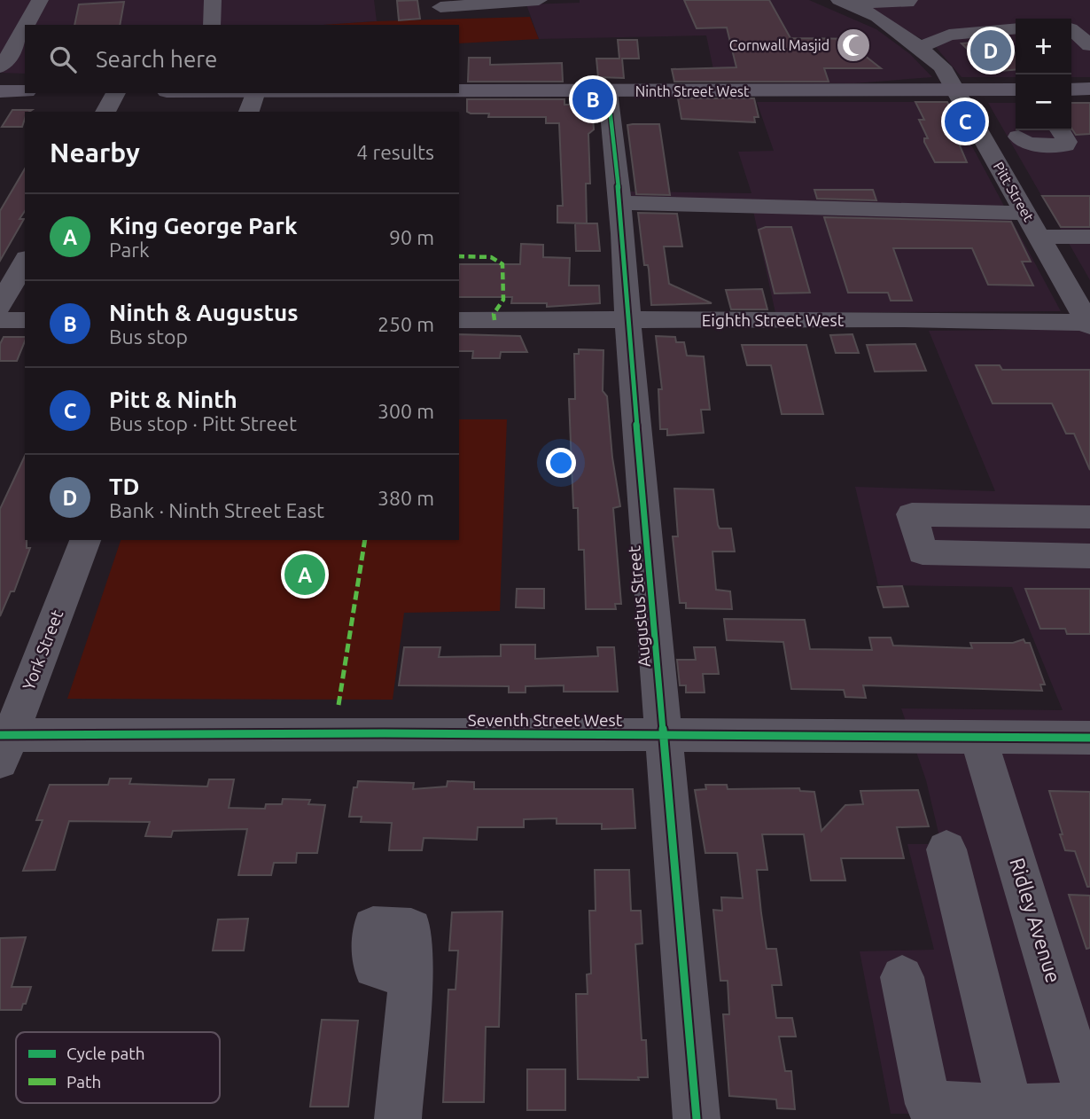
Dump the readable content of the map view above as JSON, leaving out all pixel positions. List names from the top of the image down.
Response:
{
  "streets": {
    "main road": ["Ninth Street West"],
    "street": [
      "Pitt Street",
      "Eighth Street West",
      "Augustus Street",
      "York Street",
      "Seventh Street West",
      "Ridley Avenue"
    ]
  },
  "crossings": [
    ["Ninth Street West", "Pitt Street"],
    ["Ninth Street West", "Augustus Street"],
    ["Pitt Street", "Eighth Street West"],
    ["Eighth Street West", "Augustus Street"],
    ["Augustus Street", "Seventh Street West"],
    ["York Street", "Seventh Street West"],
    ["Seventh Street West", "Ridley Avenue"]
  ],
  "places": {
    "mosque": ["Cornwall Masjid"]
  },
  "legend": ["Cycle path", "Path"],
  "page": {
    "map_buttons": ["+", "−"],
    "search": "Search here",
    "pins": [
      "D",
      "B",
      "C",
      "A"
    ],
    "heading": ["Nearby", "4 results"],
    "list": [
      {
        "mark": "A",
        "name": "King George Park",
        "note": "Park",
        "value": "90 m"
      },
      {
        "mark": "B",
        "name": "Ninth & Augustus",
        "note": "Bus stop",
        "value": "250 m"
      },
      {
        "mark": "C",
        "name": "Pitt & Ninth",
        "note": "Bus stop · Pitt Street",
        "value": "300 m"
      },
      {
        "mark": "D",
        "name": "TD",
        "note": "Bank · Ninth Street East",
        "value": "380 m"
      }
    ]
  }
}
